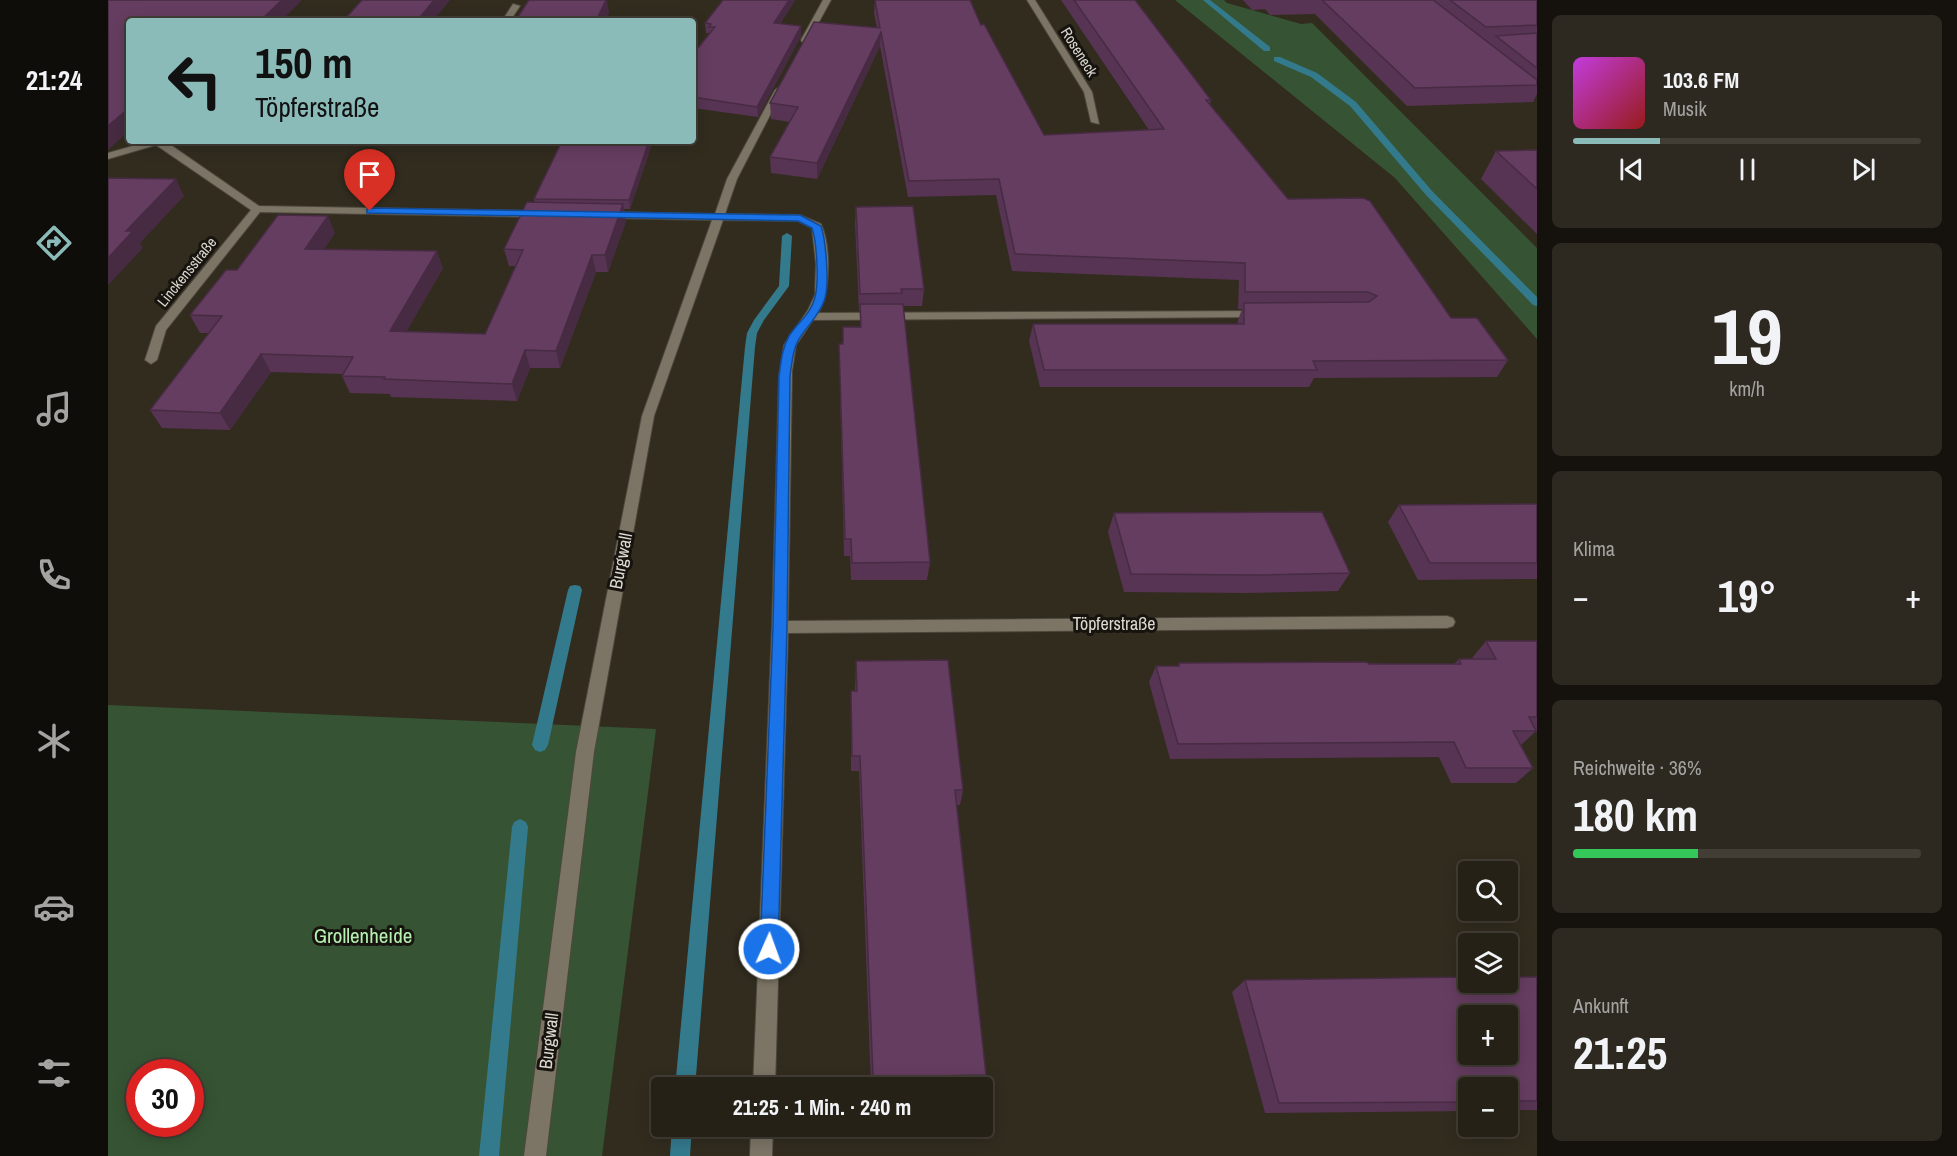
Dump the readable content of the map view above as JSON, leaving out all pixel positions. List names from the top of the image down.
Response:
{
  "streets": {
    "street": [
      "Roseneck",
      "Linckensstraße",
      "Burgwall",
      "Töpferstraße"
    ]
  },
  "parks": ["Grollenheide"],
  "page": {
    "tabs": "21:24",
    "turn": ["150 m", "Töpferstraße"],
    "song": ["103.6 FM", "Musik"],
    "tile": [
      ["19", "km/h"],
      "Klima",
      ["Reichweite · 36%", "180 km"],
      ["Ankunft", "21:25"]
    ],
    "heat": ["−", "19°", "+"],
    "map_buttons": ["+", "−"],
    "limit": "30",
    "trip": "21:25 · 1 Min. · 240 m"
  }
}
